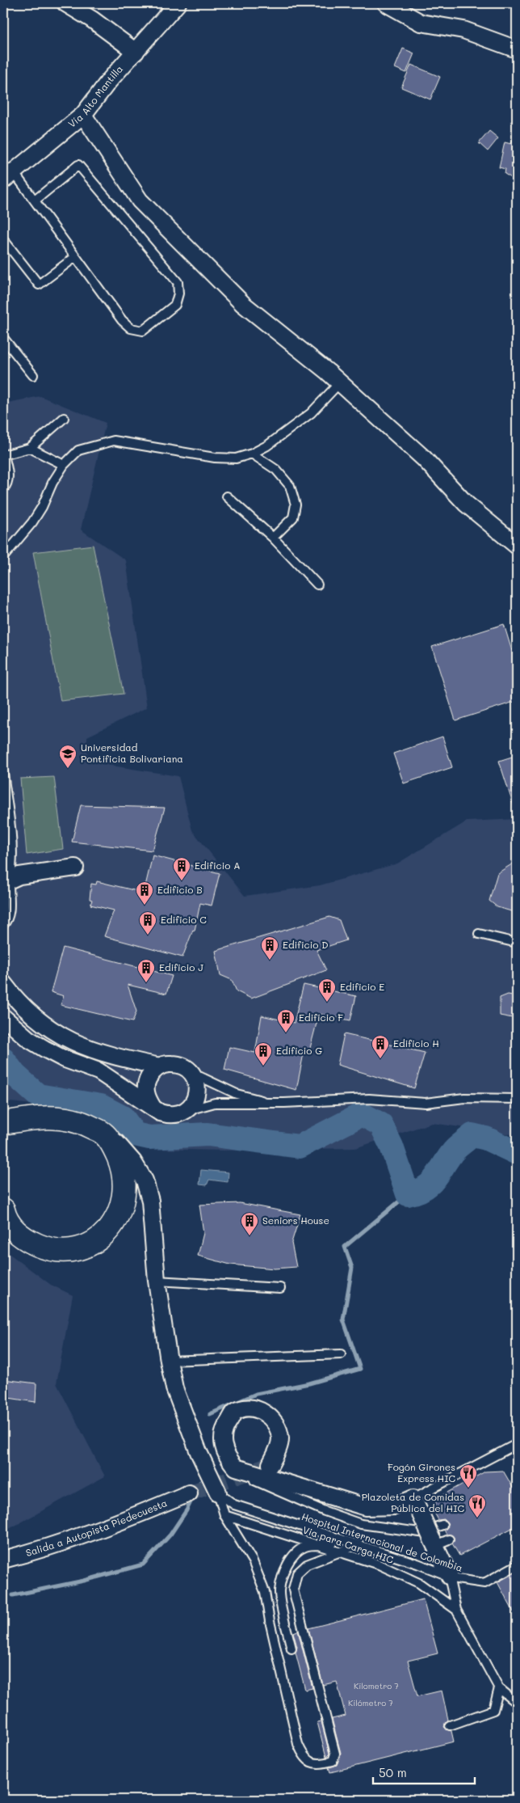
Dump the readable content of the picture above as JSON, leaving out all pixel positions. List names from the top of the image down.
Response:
{
  "streets": {
    "street": ["Vía Alto Mantilla", "Salida a Autopista Piedecuesta"],
    "lane": ["Hospital Internacional de Colombia", "Via para Carga HIC"]
  },
  "crossings": [
    ["Hospital Internacional de Colombia", "Via para Carga HIC"]
  ],
  "places": {
    "school or university": ["Universidad Pontificia Bolivariana"],
    "building": [
      "Edificio A",
      "Edificio B",
      "Edificio C",
      "Edificio D",
      "Edificio J",
      "Edificio E",
      "Edificio F",
      "Edificio H",
      "Edificio G",
      "Seniors House"
    ],
    "restaurant": ["Fogón Girones Express HIC", "Plazoleta de Comidas Pública del HIC"]
  },
  "house_numbers": ["Kilometro 7", "Kilómetro 7"],
  "scale_bar": "50 m"
}
